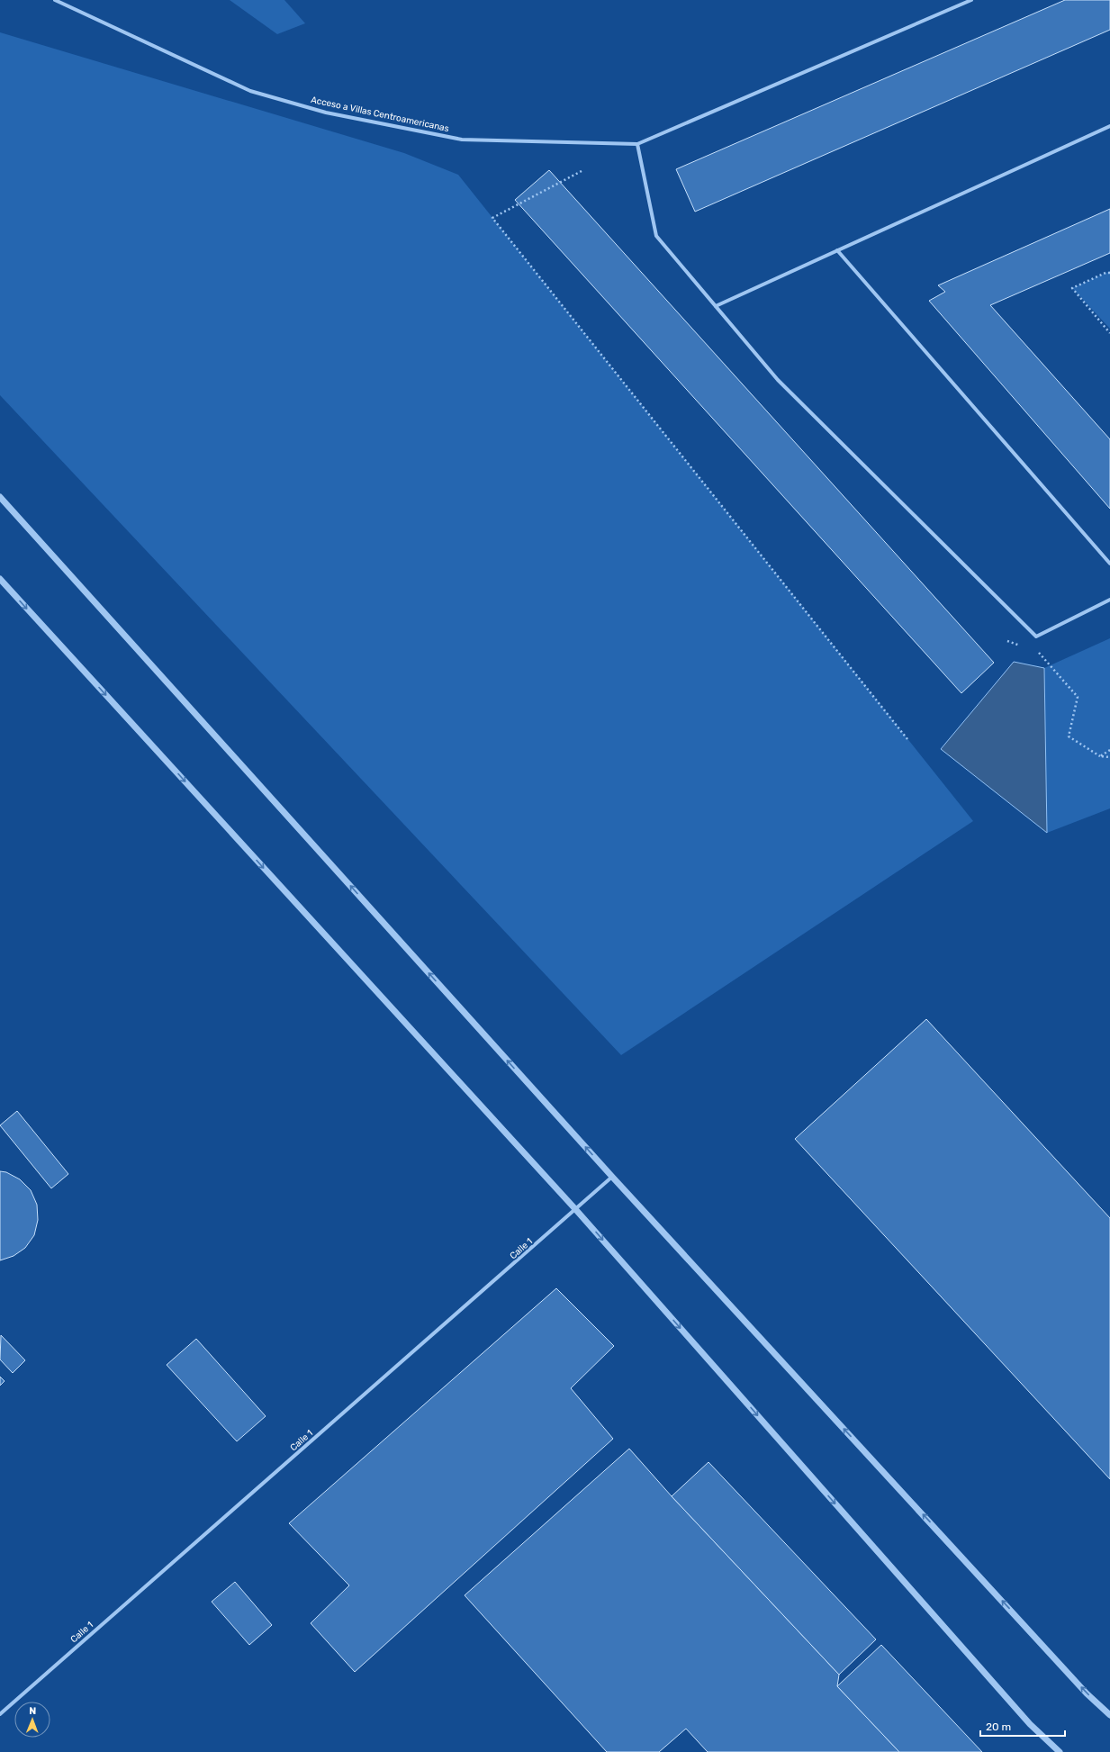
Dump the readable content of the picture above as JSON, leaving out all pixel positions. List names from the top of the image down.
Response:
{
  "streets": {
    "street": ["Acceso a Villas Centroamericanas", "Calle 1"]
  },
  "scale_bar": "20 m",
  "north": "top"
}
